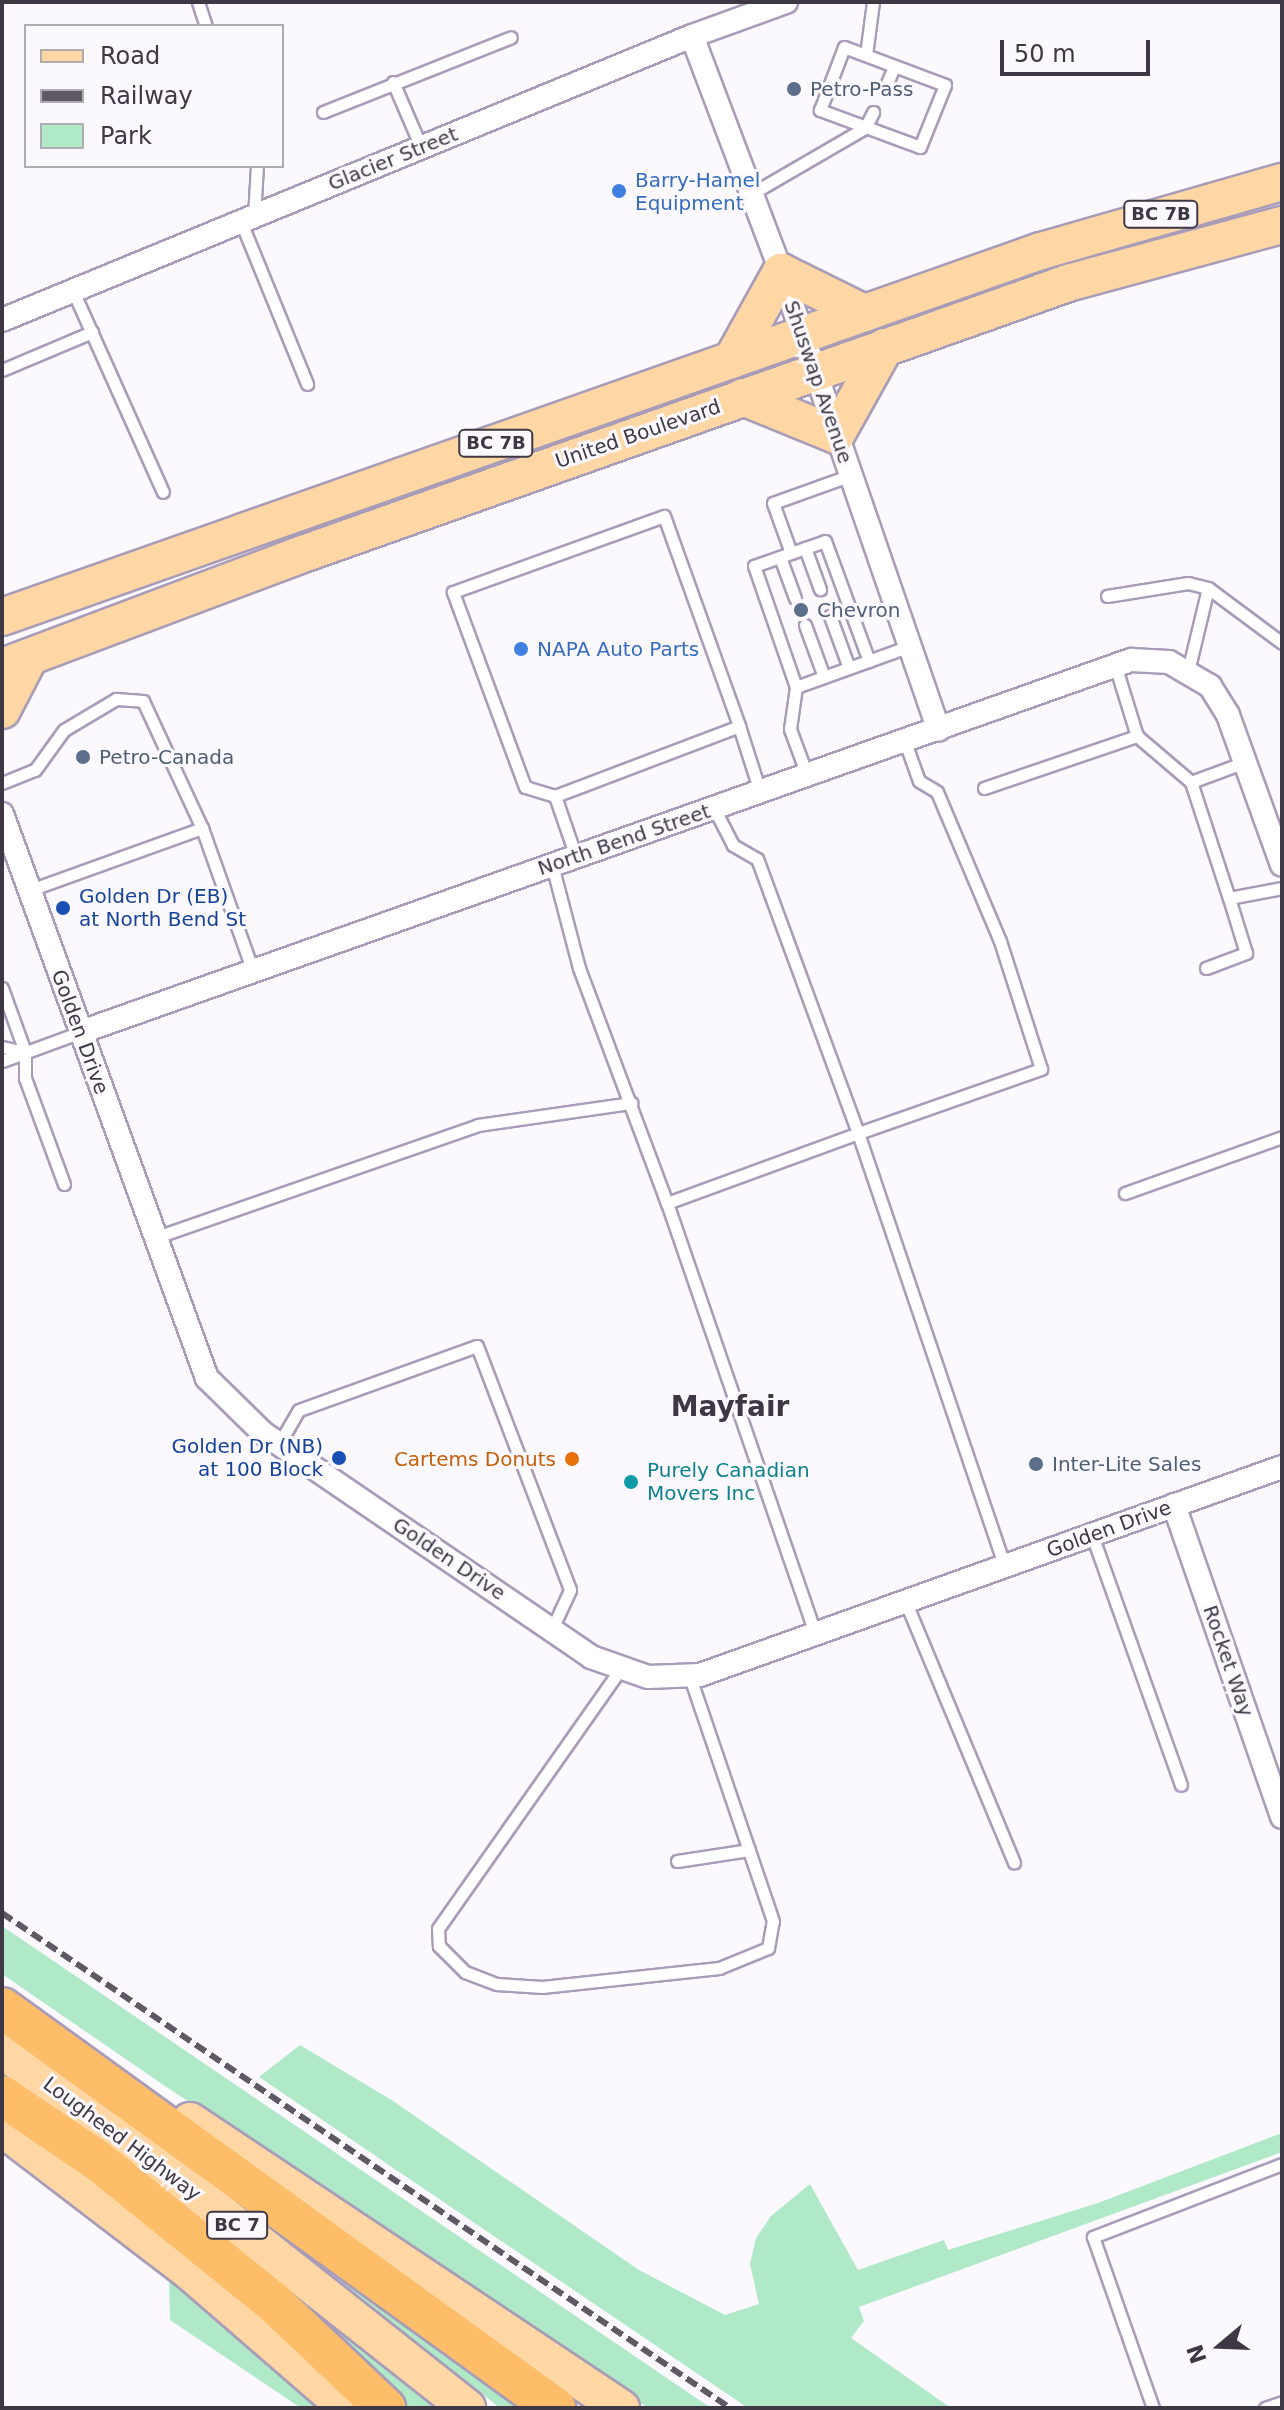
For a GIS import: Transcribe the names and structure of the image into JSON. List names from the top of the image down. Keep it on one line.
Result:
{"streets":{"main road":["BC 7B","United Boulevard","Lougheed Highway","BC 7"],"street":["Glacier Street","Shuswap Avenue","North Bend Street","Golden Drive","Rocket Way"]},"crossings":[["Glacier Street","Shuswap Avenue"],["Shuswap Avenue","United Boulevard"],["Shuswap Avenue","North Bend Street"],["North Bend Street","Golden Drive"],["Golden Drive","Rocket Way"]],"districts":["Mayfair"],"places":["Petro-Pass","Barry-Hamel Equipment","Chevron","NAPA Auto Parts","Petro-Canada","Golden Dr (EB) at North Bend St","Golden Dr (NB) at 100 Block","Cartems Donuts","Inter-Lite Sales","Purely Canadian Movers Inc"],"legend":["Road","Railway","Park"],"scale_bar":"50 m","north":"left"}
